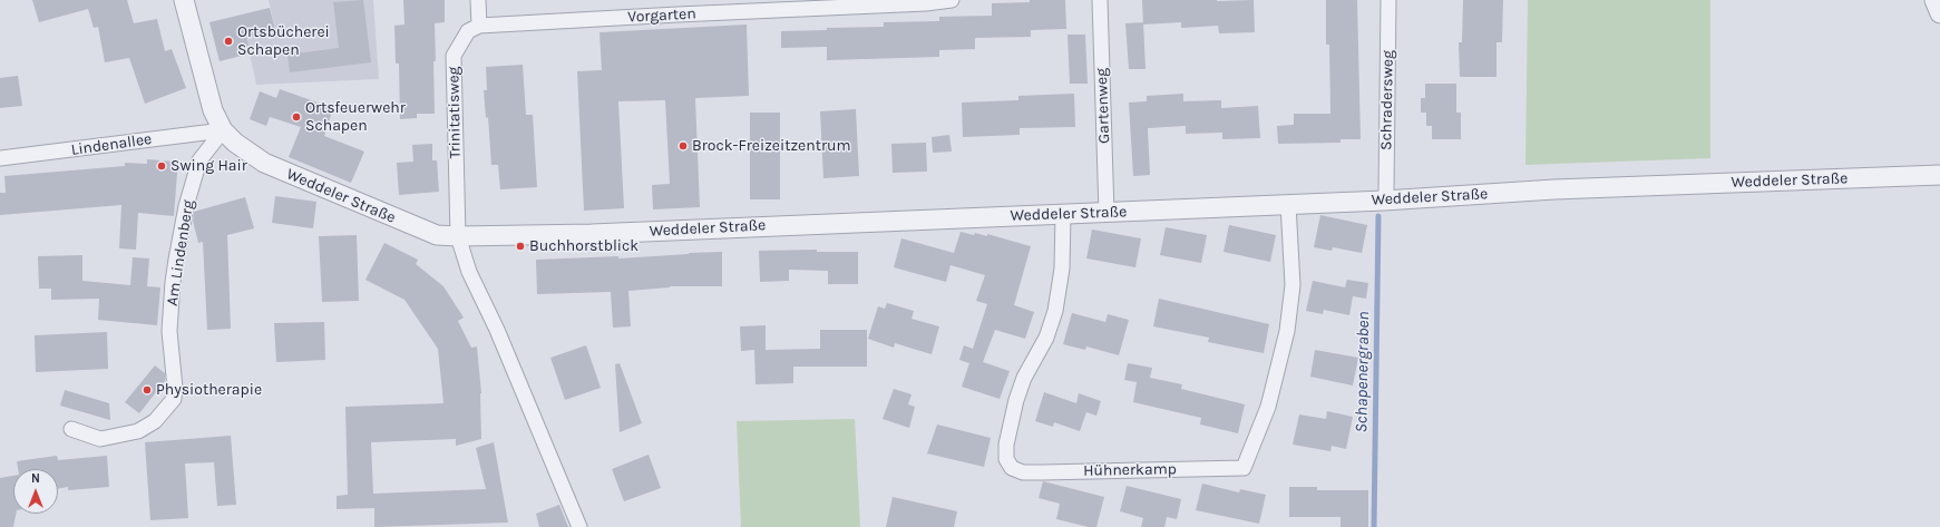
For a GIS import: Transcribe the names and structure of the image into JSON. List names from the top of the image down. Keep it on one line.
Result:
{"streets":{"street":["Vorgarten","Schradersweg","Gartenweg","Trinitatisweg","Lindenallee","Weddeler Straße","Am Lindenberg","Hühnerkamp"]},"crossings":[["Vorgarten","Trinitatisweg"],["Schradersweg","Weddeler Straße"],["Gartenweg","Weddeler Straße"],["Trinitatisweg","Weddeler Straße"],["Lindenallee","Weddeler Straße"],["Lindenallee","Am Lindenberg"],["Weddeler Straße","Am Lindenberg"],["Weddeler Straße","Hühnerkamp"]],"water":["Schapenergraben"],"places":["Ortsbücherei Schapen","Ortsfeuerwehr Schapen","Brock-Freizeitzentrum","Swing Hair","Buchhorstblick","Physiotherapie"],"north":"top"}
